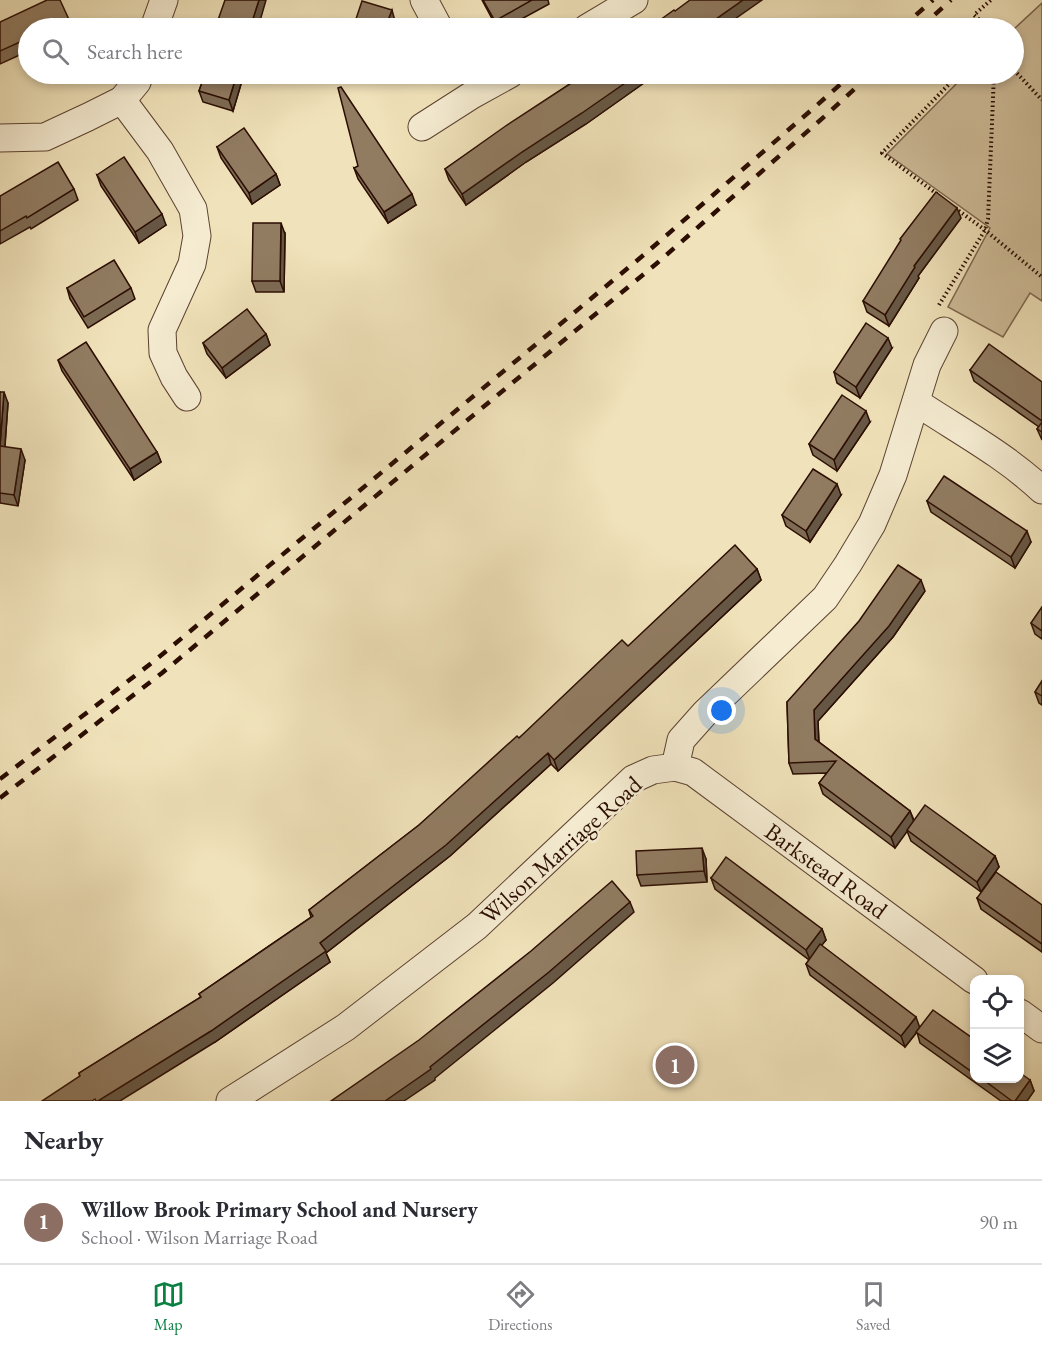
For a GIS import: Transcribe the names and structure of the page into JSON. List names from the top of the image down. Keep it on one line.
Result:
{"streets":{"street":["Wilson Marriage Road","Barkstead Road"]},"crossings":[["Wilson Marriage Road","Barkstead Road"]],"page":{"search":"Search here","pins":"1","heading":"Nearby","list":[{"mark":"1","name":"Willow Brook Primary School and Nursery","note":"School · Wilson Marriage Road","value":"90 m"}],"nav":["Map","Directions","Saved"]}}
